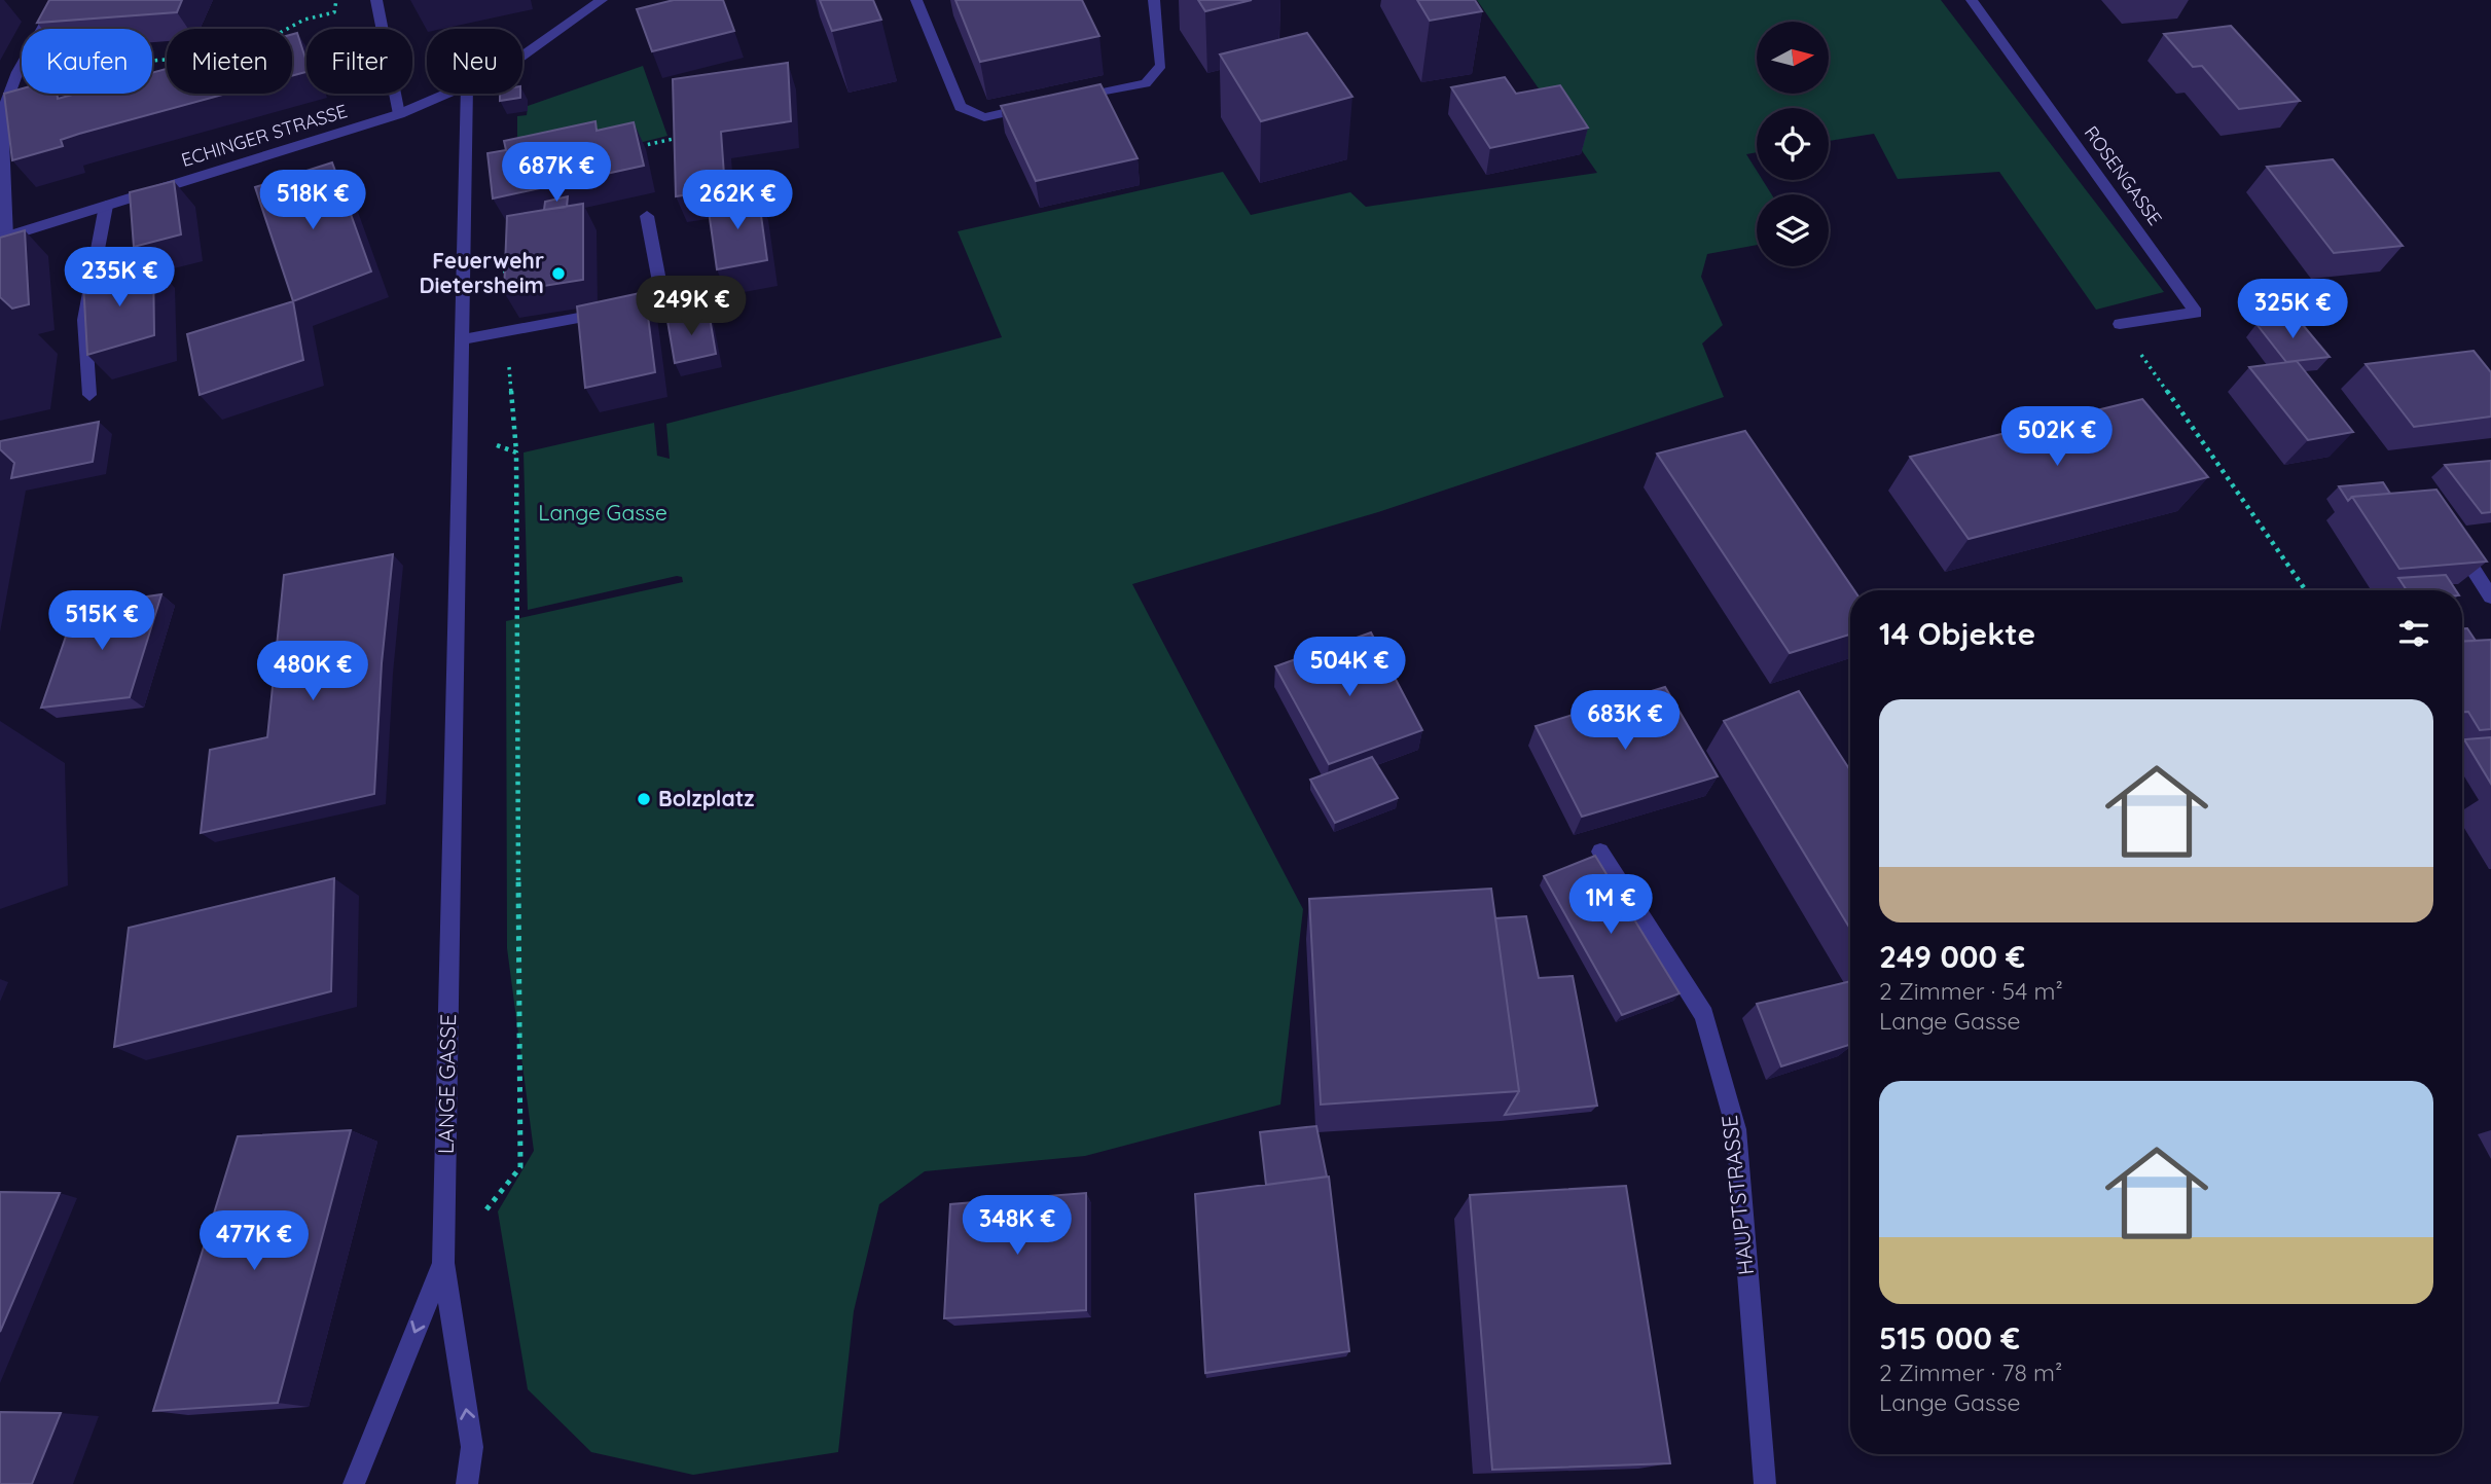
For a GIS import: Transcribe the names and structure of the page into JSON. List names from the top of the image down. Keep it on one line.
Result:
{"streets":{"street":["ECHINGER STRASSE","ROSENGASSE","LANGE GASSE","HAUPTSTRASSE"]},"parks":["Lange Gasse"],"places":["Feuerwehr Dietersheim","Bolzplatz"],"north":"right","page":{"chip":["Kaufen","Mieten","Filter","Neu"],"price":["687K €","518K €","262K €","235K €","249K €","325K €","502K €","515K €","504K €","480K €","683K €","1M €","348K €","477K €"],"heading":"14 Objekte","list":[{"name":"249 000 €","note":"2 Zimmer · 54 m² · Lange Gasse"},{"name":"515 000 €","note":"2 Zimmer · 78 m² · Lange Gasse"}]}}
